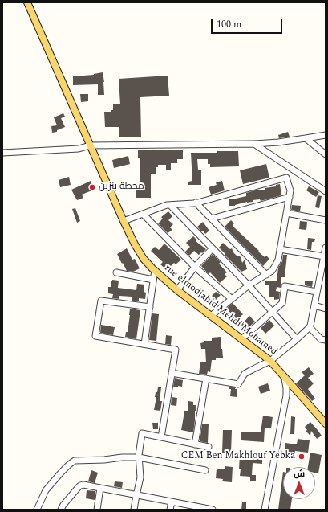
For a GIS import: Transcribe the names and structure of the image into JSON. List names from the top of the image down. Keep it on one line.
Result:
{"streets":{"main road":["rue elmodjahid Mehdi Mohamed"]},"places":["محطة بنزين","CEM Ben Makhlouf Yebka"],"scale_bar":"100 m","north":"top"}
